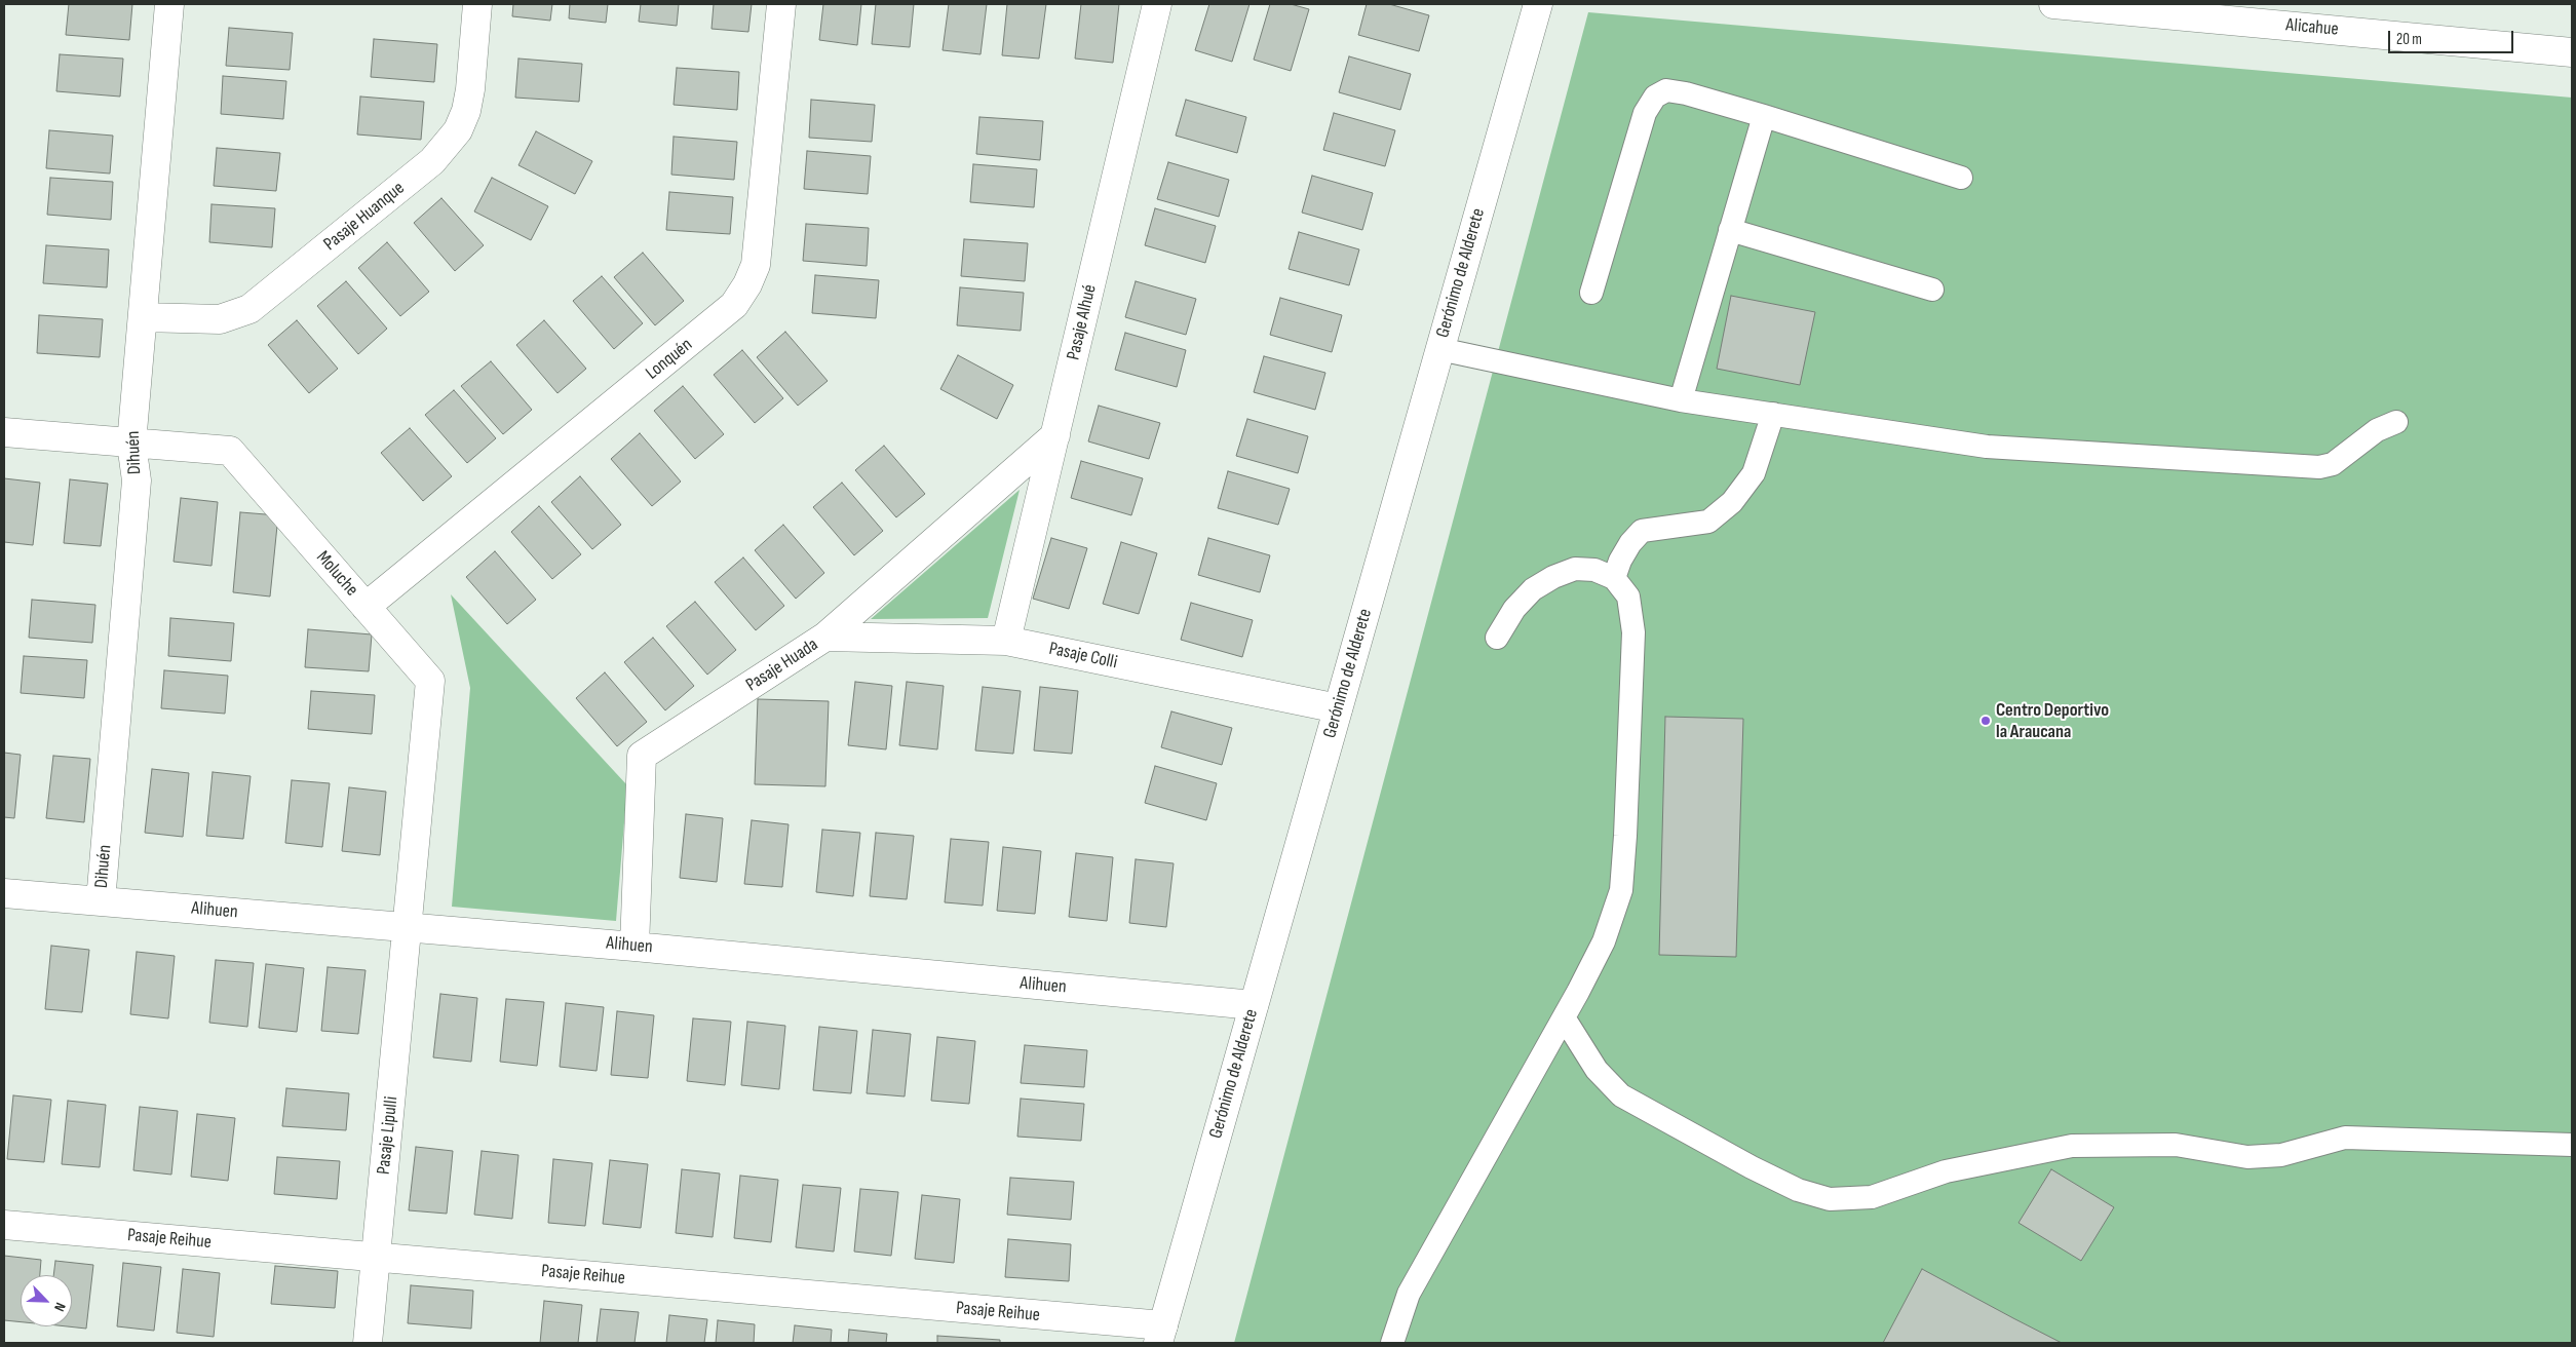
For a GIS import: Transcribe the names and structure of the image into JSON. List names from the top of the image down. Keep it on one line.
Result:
{"streets":{"street":["Alicahue","Pasaje Huanque","Gerónimo de Alderete","Pasaje Alhué","Lonquén","Dihuén","Moluche","Pasaje Colli","Pasaje Huada","Alihuen","Pasaje Lipulli","Pasaje Reihue"]},"crossings":[["Pasaje Huanque","Dihuén"],["Gerónimo de Alderete","Pasaje Colli"],["Gerónimo de Alderete","Alihuen"],["Gerónimo de Alderete","Pasaje Reihue"],["Pasaje Alhué","Pasaje Colli"],["Pasaje Alhué","Pasaje Huada"],["Lonquén","Moluche"],["Dihuén","Moluche"],["Dihuén","Alihuen"],["Moluche","Alihuen"],["Moluche","Pasaje Lipulli"],["Pasaje Colli","Pasaje Huada"],["Pasaje Huada","Alihuen"],["Alihuen","Pasaje Lipulli"],["Pasaje Lipulli","Pasaje Reihue"]],"places":["Centro Deportivo la Araucana"],"scale_bar":"20 m","north":"bottom right"}
